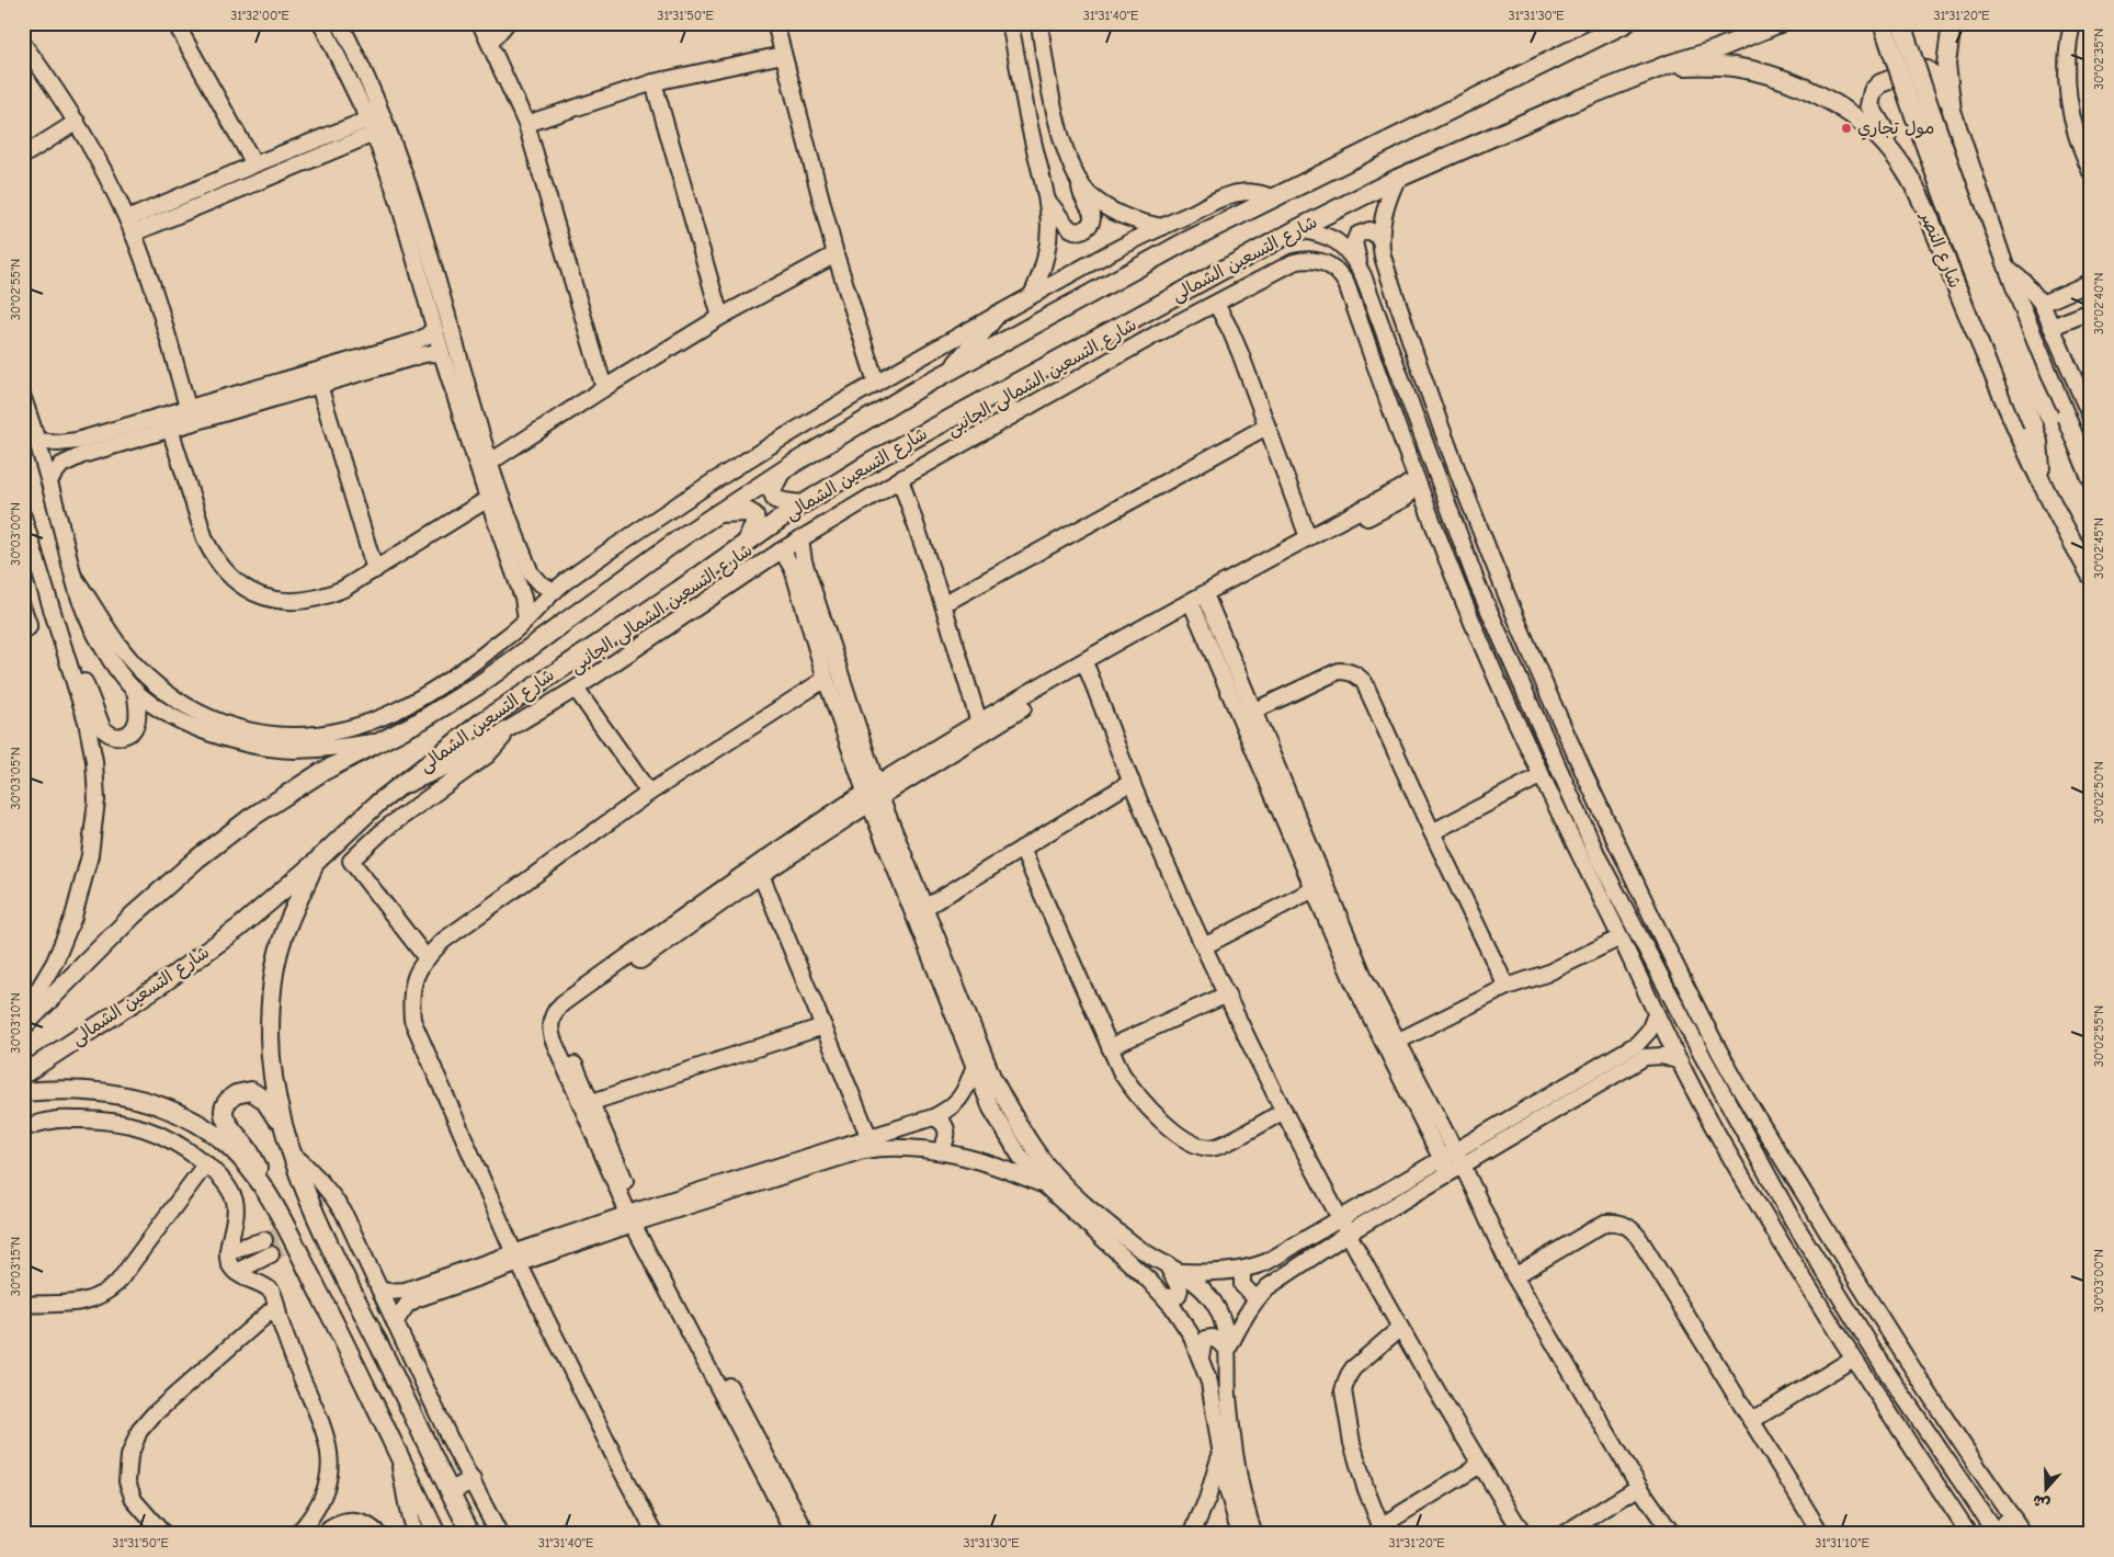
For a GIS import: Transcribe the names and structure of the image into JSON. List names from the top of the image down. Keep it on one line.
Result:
{"streets":{"main road":["شارع النصر","شارع التسعين الشمالى"],"street":["شارع التسعين الشمالى الجانبى"]},"crossings":[["شارع النصر","شارع التسعين الشمالى"],["شارع التسعين الشمالى","شارع التسعين الشمالى الجانبى"]],"places":["مول تجاري"],"north":"bottom","coordinates":["31°32'00\"E","31°31'50\"E","31°31'40\"E","31°31'30\"E","31°31'20\"E","30°02'35\"N","30°02'55\"N","30°02'40\"N","30°03'00\"N","30°02'45\"N","30°03'05\"N","30°02'50\"N","30°03'10\"N","30°03'15\"N","31°31'10\"E"]}
